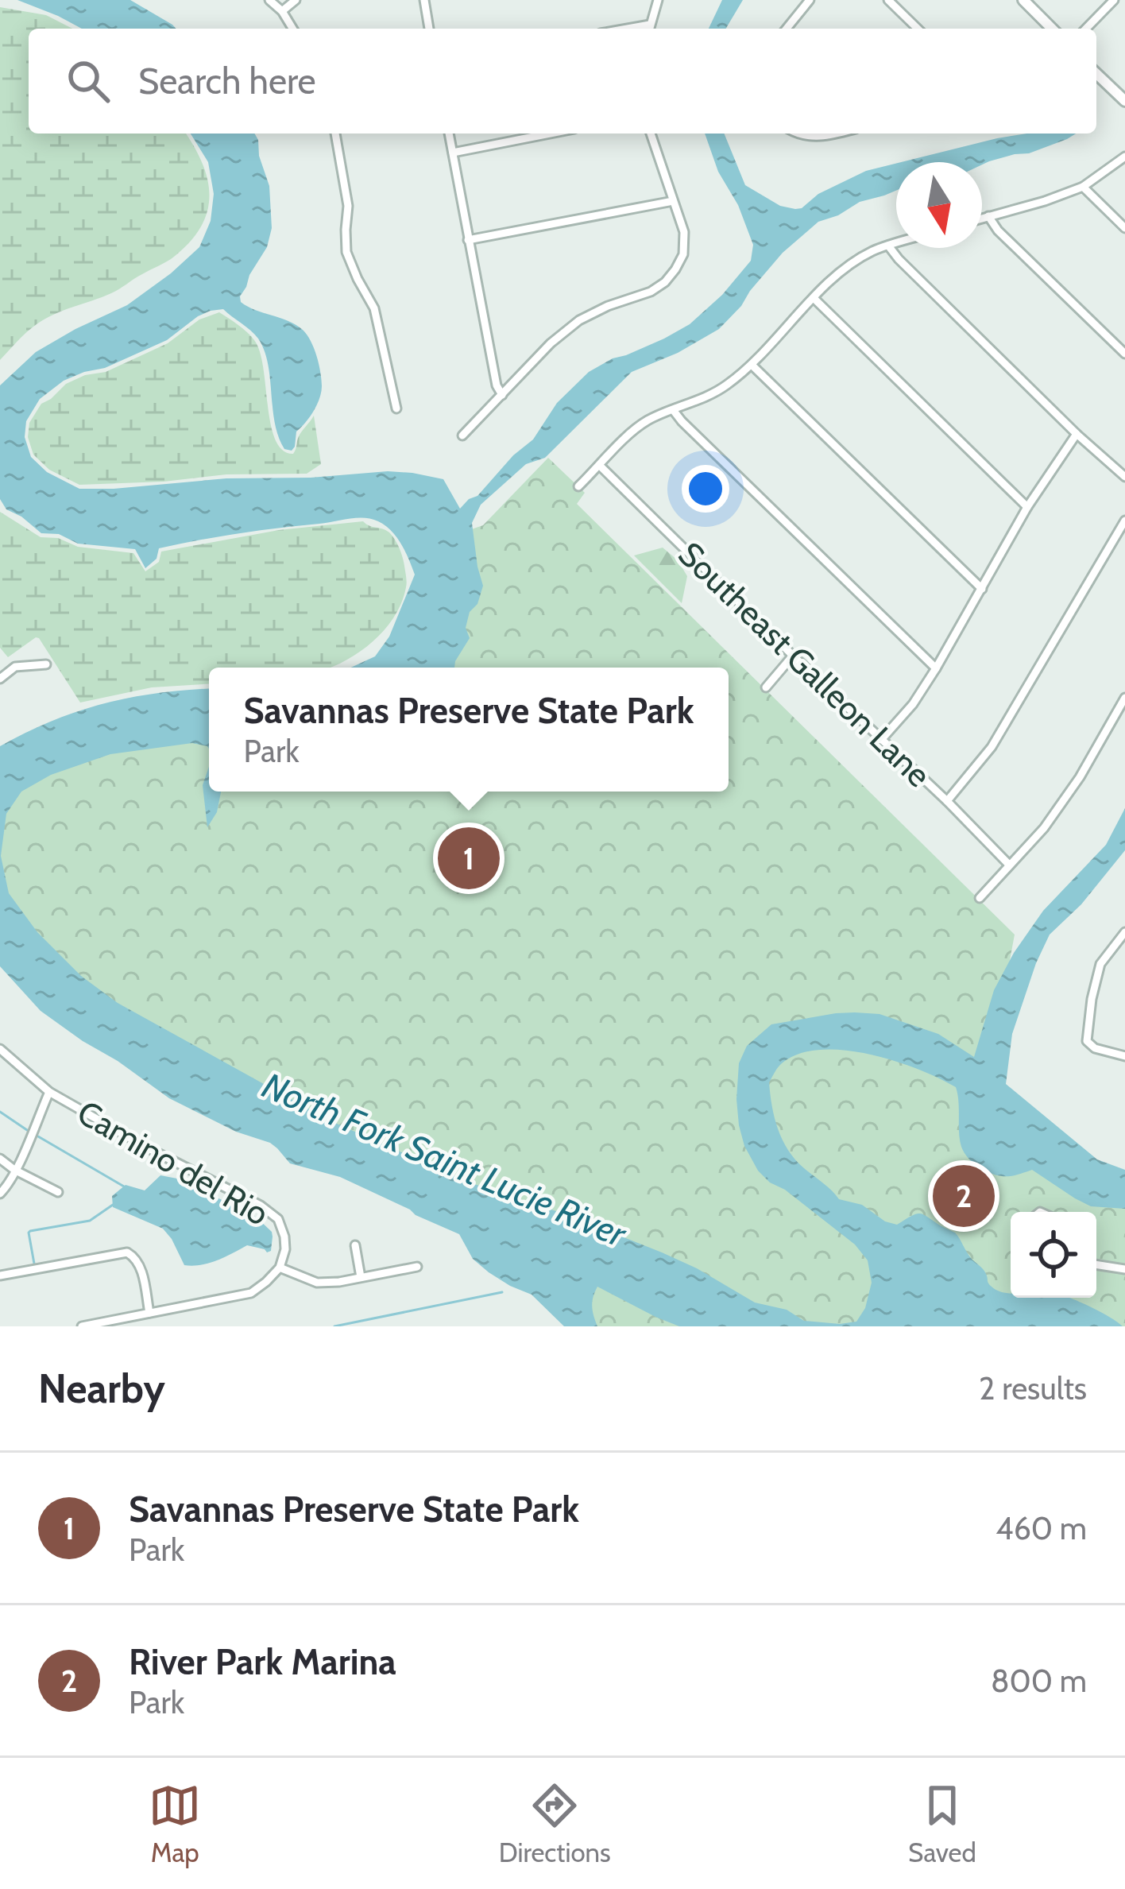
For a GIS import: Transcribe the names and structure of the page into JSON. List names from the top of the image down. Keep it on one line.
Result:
{"streets":{"street":["Southeast Galleon Lane","Camino del Rio"]},"water":["North Fork Saint Lucie River"],"north":"bottom","page":{"search":"Search here","popup":["Savannas Preserve State Park","Park"],"pins":["1","2"],"heading":["Nearby","2 results"],"list":[{"mark":"1","name":"Savannas Preserve State Park","note":"Park","value":"460 m"},{"mark":"2","name":"River Park Marina","note":"Park","value":"800 m"}],"nav":["Map","Directions","Saved"]}}
